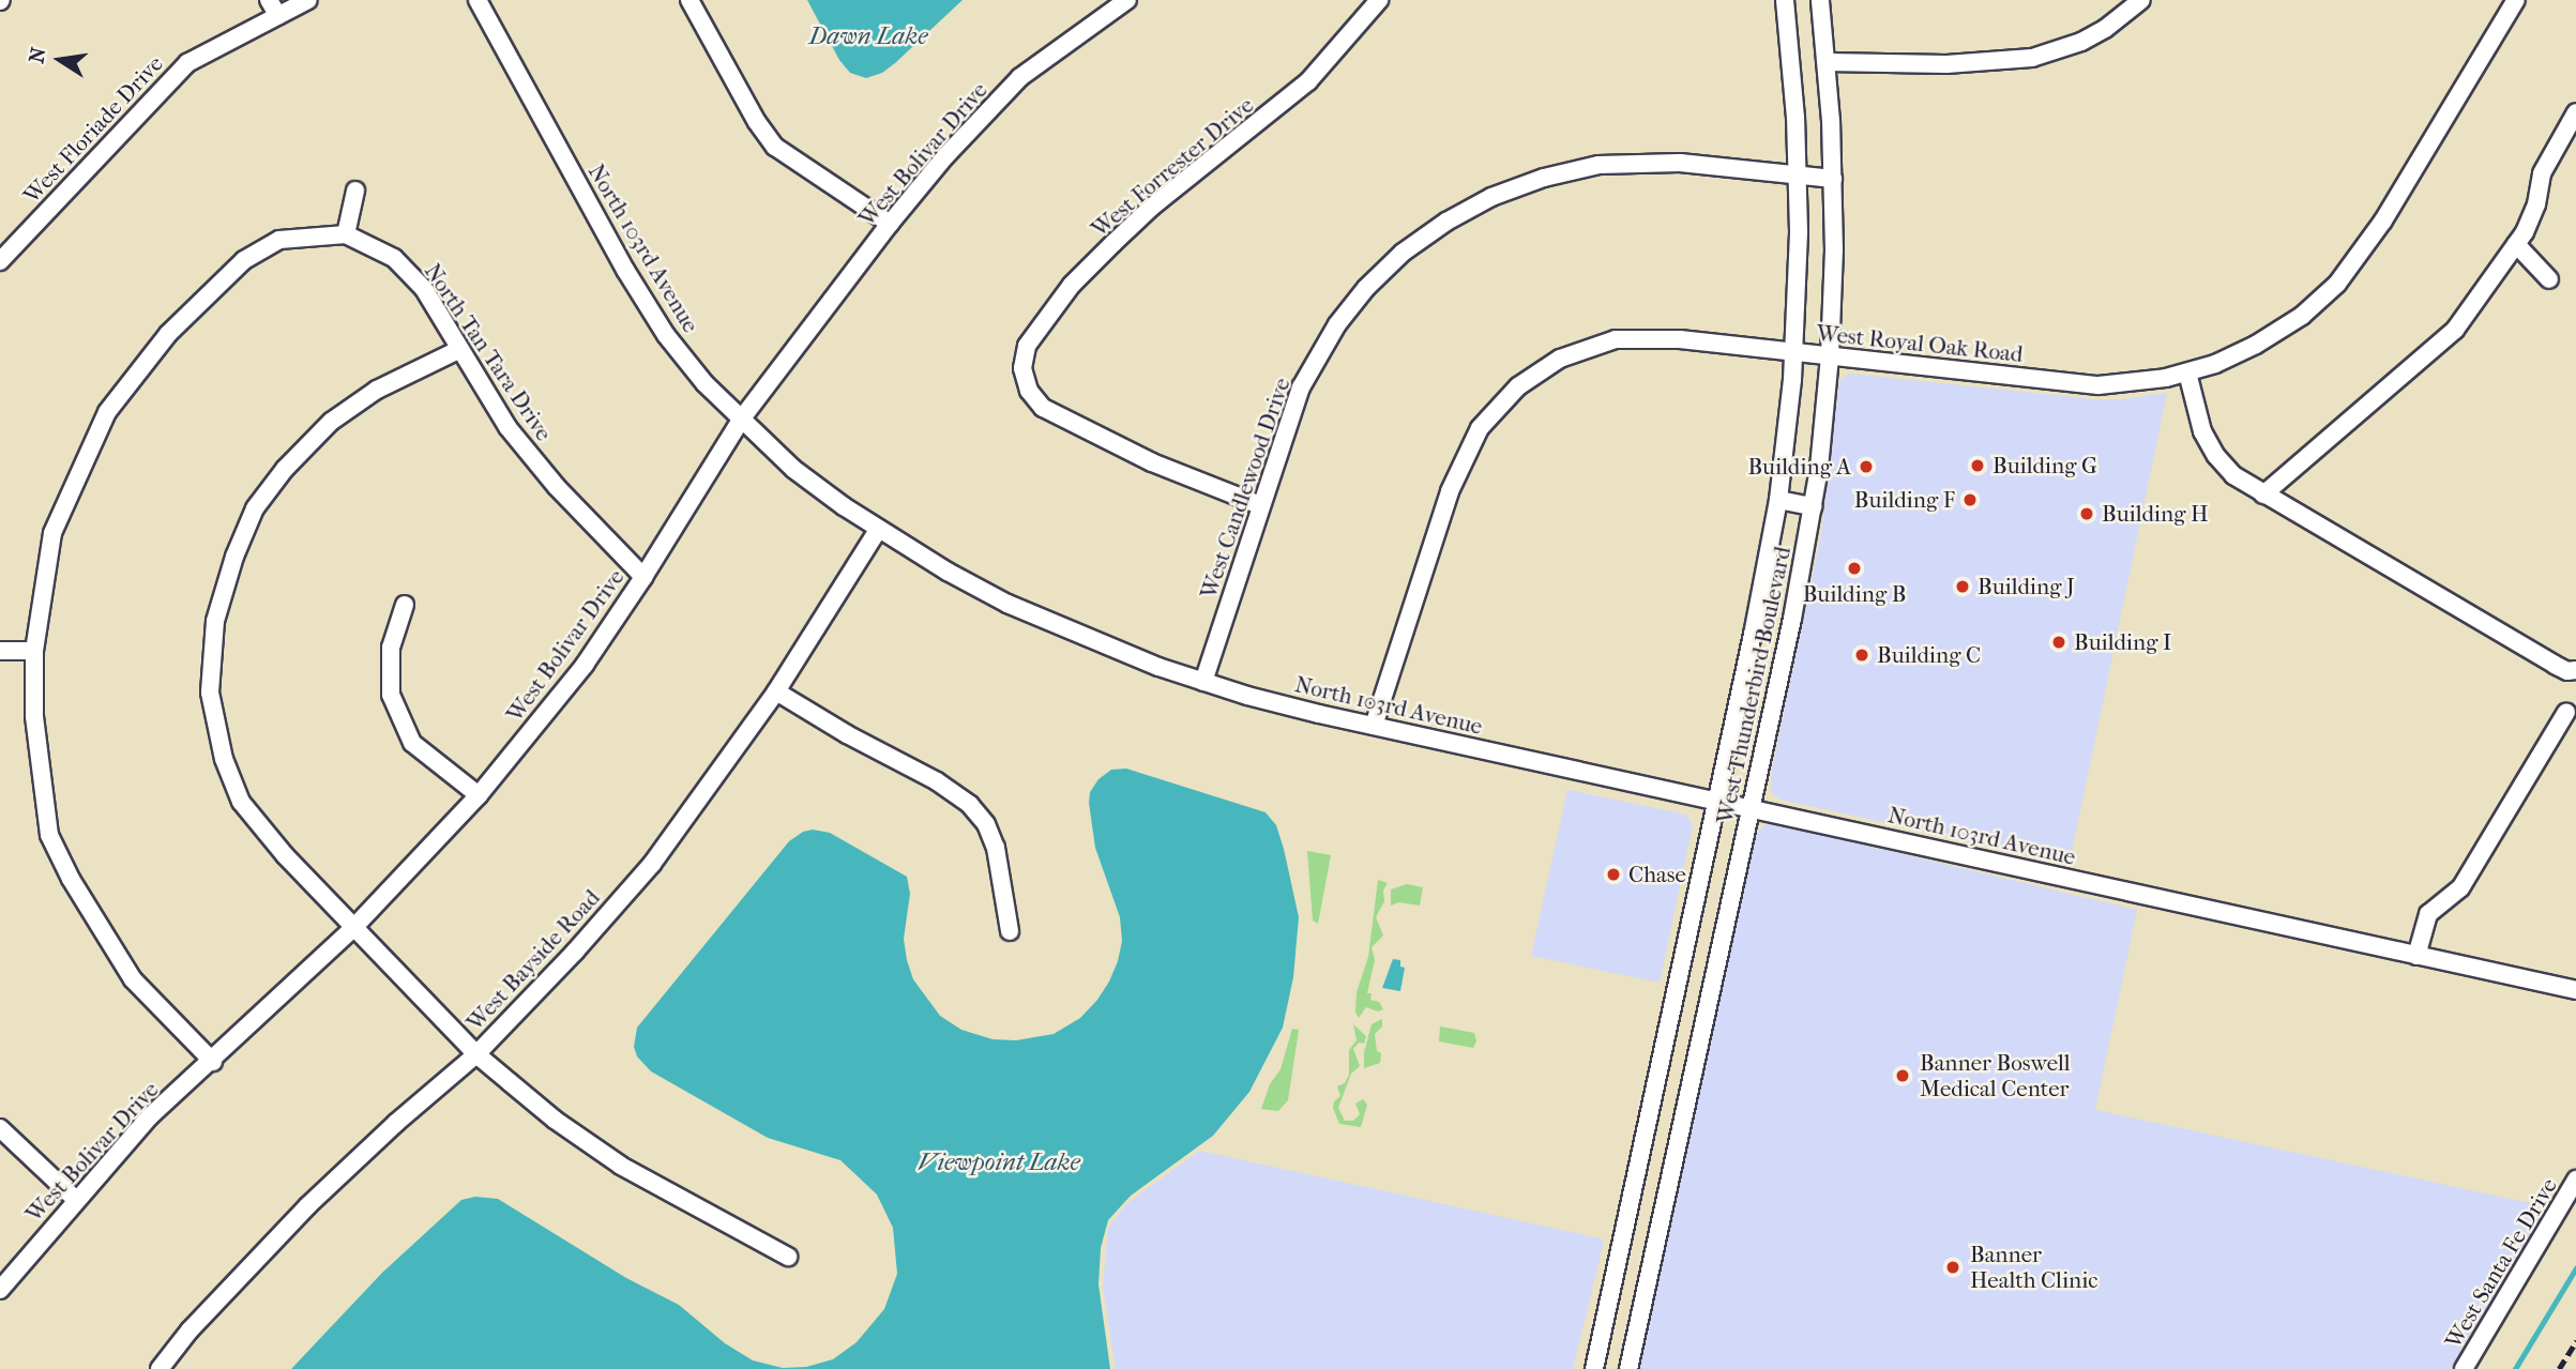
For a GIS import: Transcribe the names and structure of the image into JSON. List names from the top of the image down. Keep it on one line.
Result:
{"streets":{"street":["West Floriade Drive","West Bolivar Drive","West Forrester Drive","North 103rd Avenue","West Royal Oak Road","North Tan Tara Drive","West Candlewood Drive","West Thunderbird Boulevard","West Bayside Road","West Santa Fe Drive"]},"crossings":[["West Bolivar Drive","North 103rd Avenue"],["West Bolivar Drive","North Tan Tara Drive"],["West Forrester Drive","West Candlewood Drive"],["North 103rd Avenue","West Royal Oak Road"],["North 103rd Avenue","West Candlewood Drive"],["North 103rd Avenue","West Thunderbird Boulevard"],["North 103rd Avenue","West Bayside Road"],["West Royal Oak Road","West Thunderbird Boulevard"],["West Candlewood Drive","West Thunderbird Boulevard"]],"water":["Dawn Lake","Viewpoint Lake"],"places":["Building G","Building A","Building F","Building H","Building B","Building J","Building I","Building C","Chase","Banner Boswell Medical Center","Banner Health Clinic"],"north":"left"}
